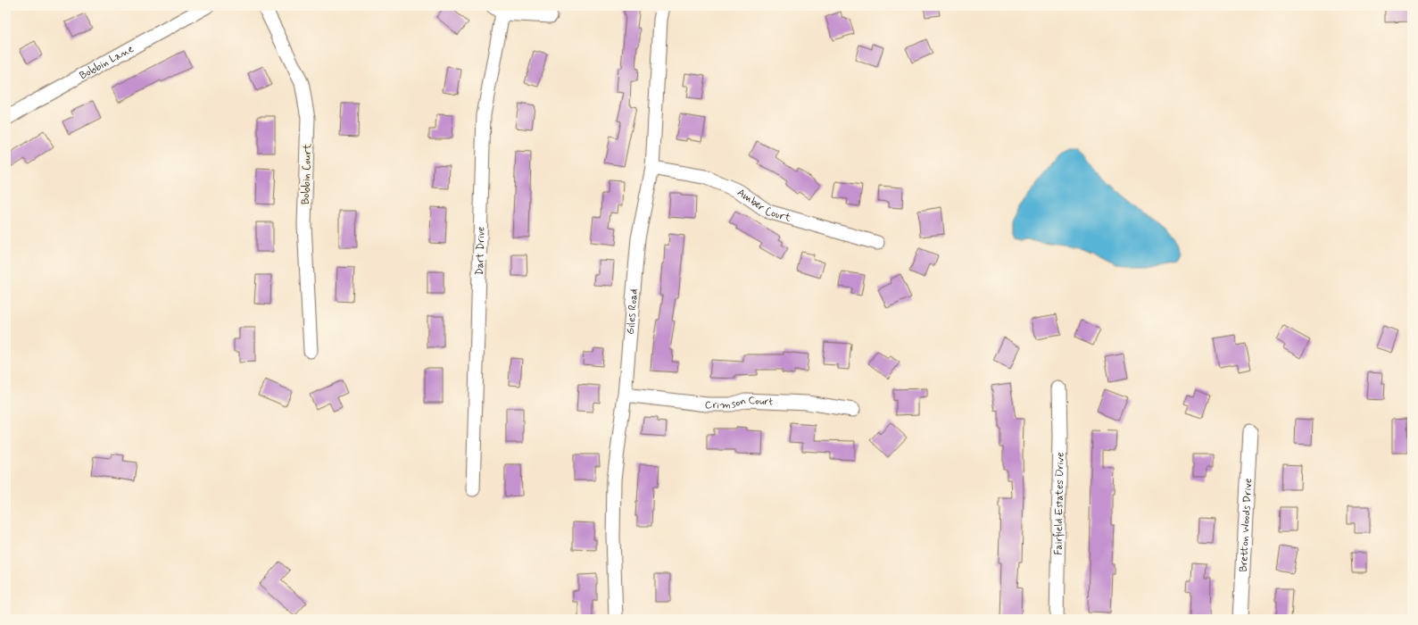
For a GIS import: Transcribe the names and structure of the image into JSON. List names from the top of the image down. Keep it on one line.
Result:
{"streets":{"street":["Bobbin Lane","Bobbin Court","Amber Court","Dart Drive","Giles Road","Crimson Court","Fairfield Estates Drive","Bretton Woods Drive"]},"crossings":[["Amber Court","Giles Road"],["Giles Road","Crimson Court"]]}
